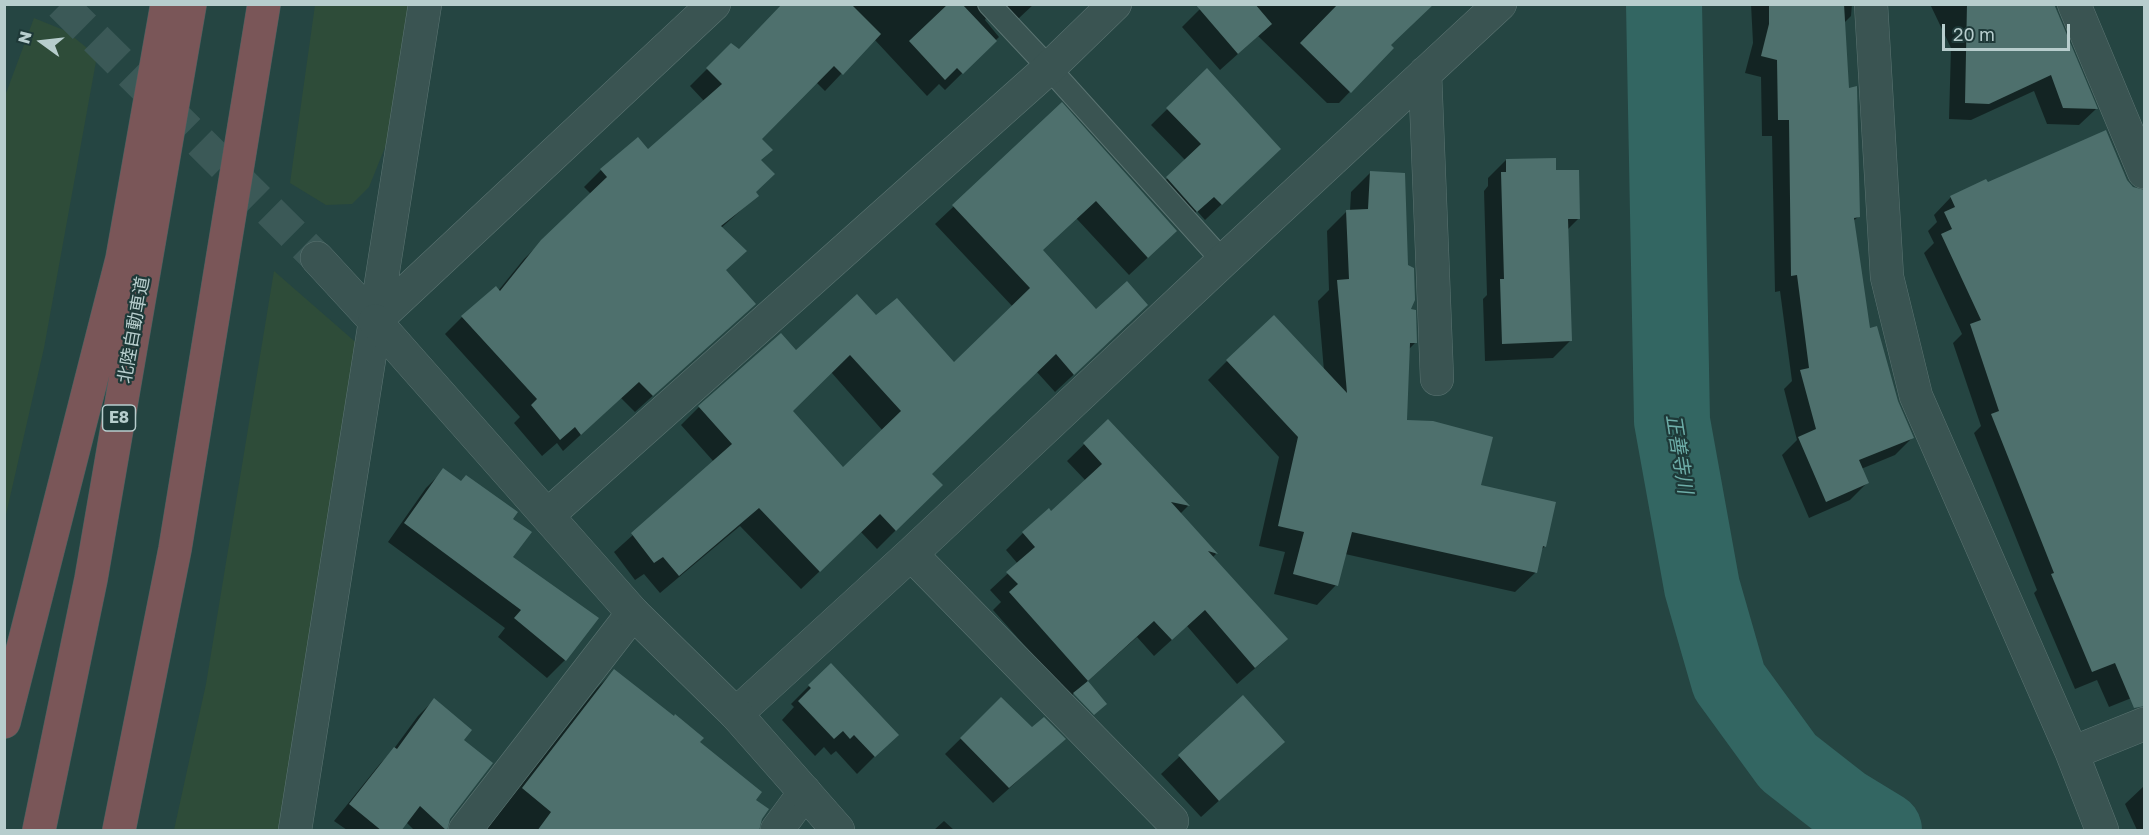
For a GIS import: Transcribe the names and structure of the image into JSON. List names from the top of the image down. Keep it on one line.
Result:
{"streets":{"highway":["北陸自動車道","E8"]},"water":["正善寺川"],"scale_bar":"20 m","north":"left"}
